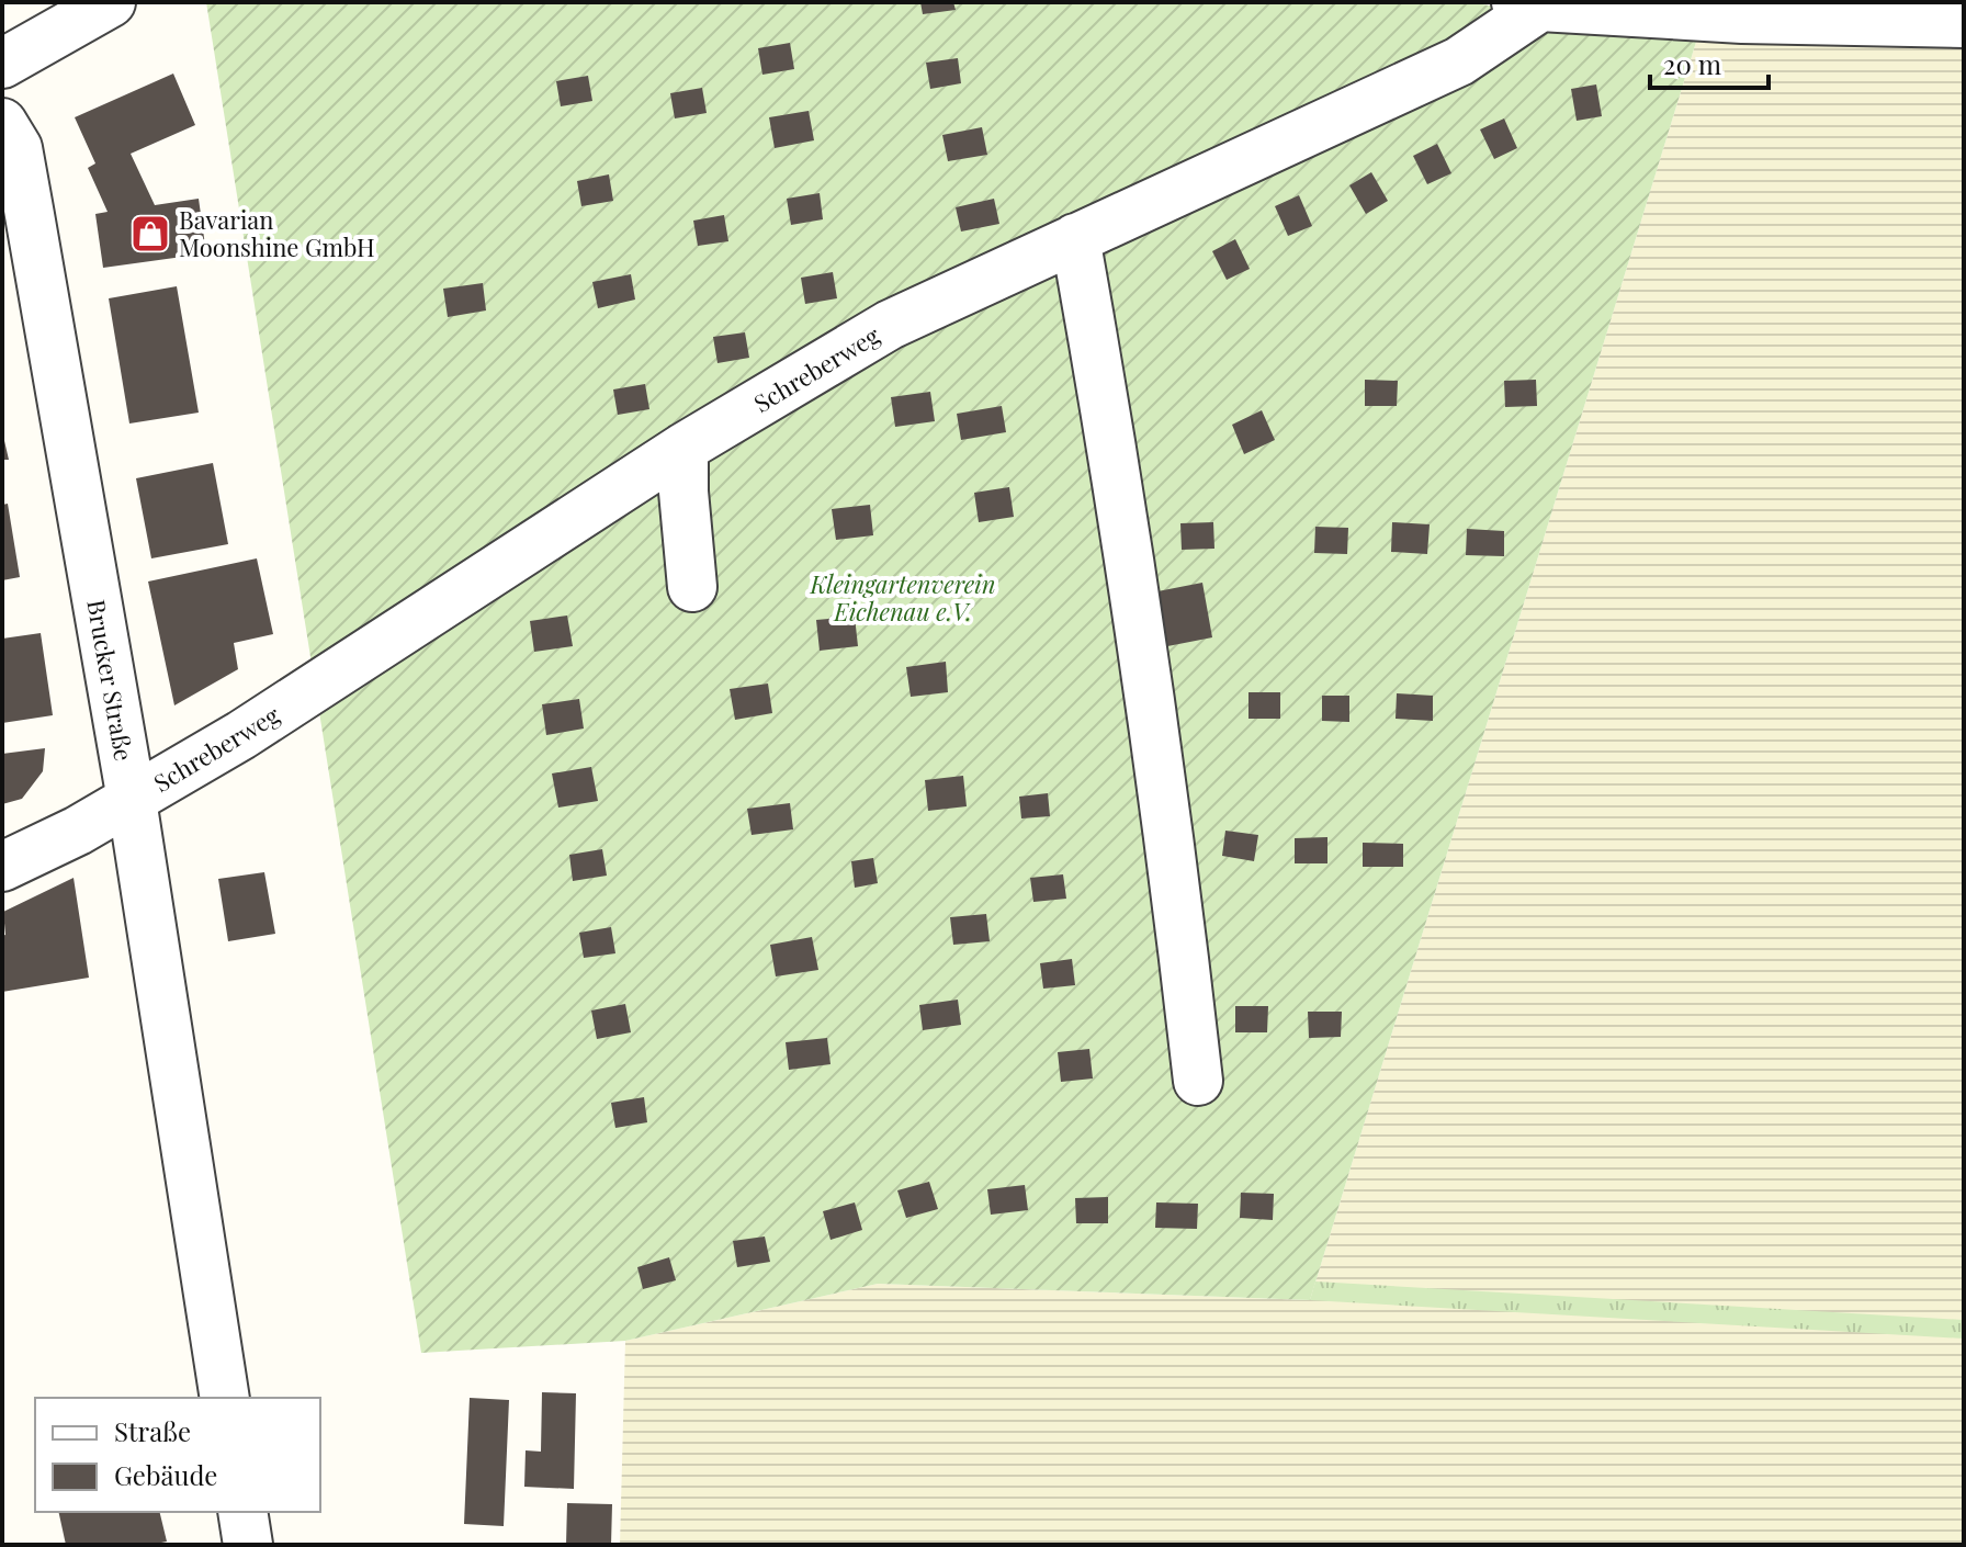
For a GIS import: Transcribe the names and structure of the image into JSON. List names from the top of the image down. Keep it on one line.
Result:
{"streets":{"street":["Schreberweg","Brucker Straße"]},"crossings":[["Schreberweg","Brucker Straße"]],"parks":["Kleingartenverein Eichenau e.V."],"places":{"shop":["Bavarian Moonshine GmbH"]},"legend":["Straße","Gebäude"],"scale_bar":"20 m"}
